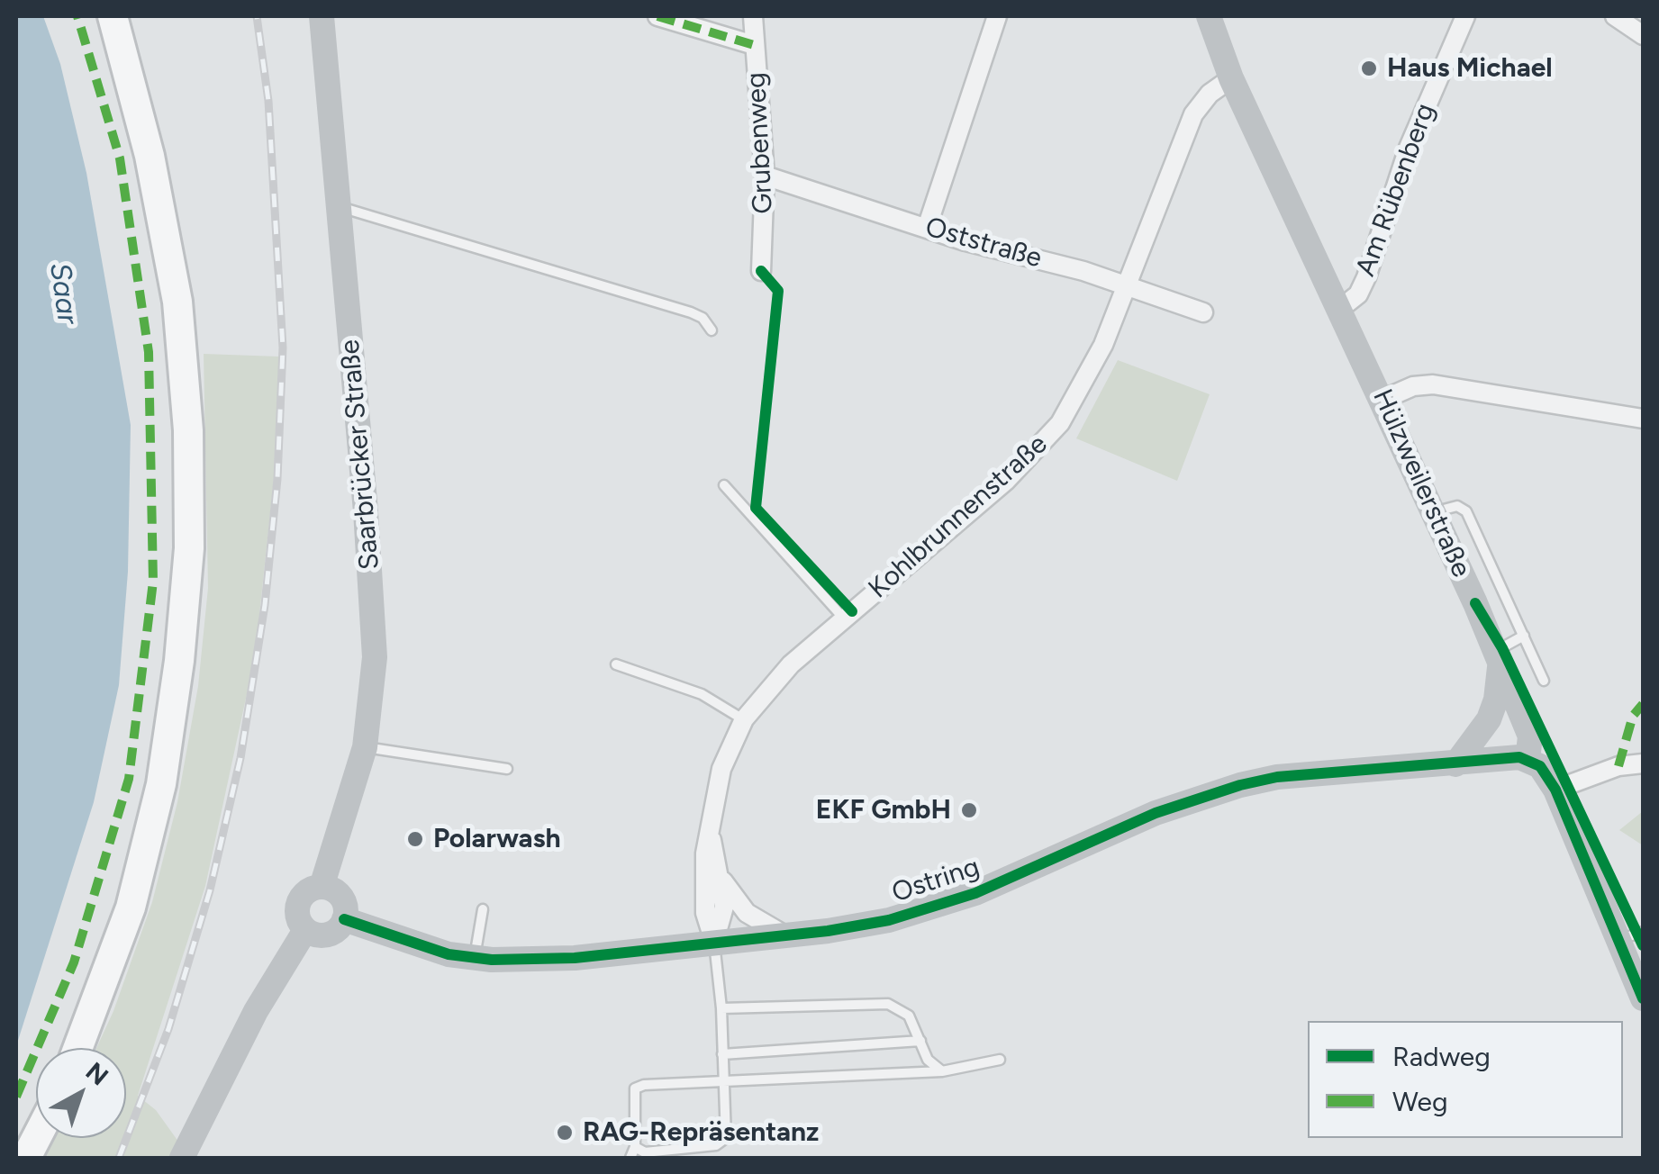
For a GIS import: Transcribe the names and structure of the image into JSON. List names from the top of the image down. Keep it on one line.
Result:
{"streets":{"street":["Grubenweg","Am Rübenberg","Oststraße","Saarbrücker Straße","Hülzweilerstraße","Kohlbrunnenstraße","Ostring"]},"crossings":[["Grubenweg","Oststraße"],["Am Rübenberg","Hülzweilerstraße"],["Oststraße","Kohlbrunnenstraße"],["Saarbrücker Straße","Ostring"],["Hülzweilerstraße","Kohlbrunnenstraße"],["Hülzweilerstraße","Ostring"],["Kohlbrunnenstraße","Ostring"]],"water":["Saar"],"places":["Haus Michael","EKF GmbH","Polarwash","RAG-Repräsentanz"],"legend":["Radweg","Weg"],"north":"top right"}
